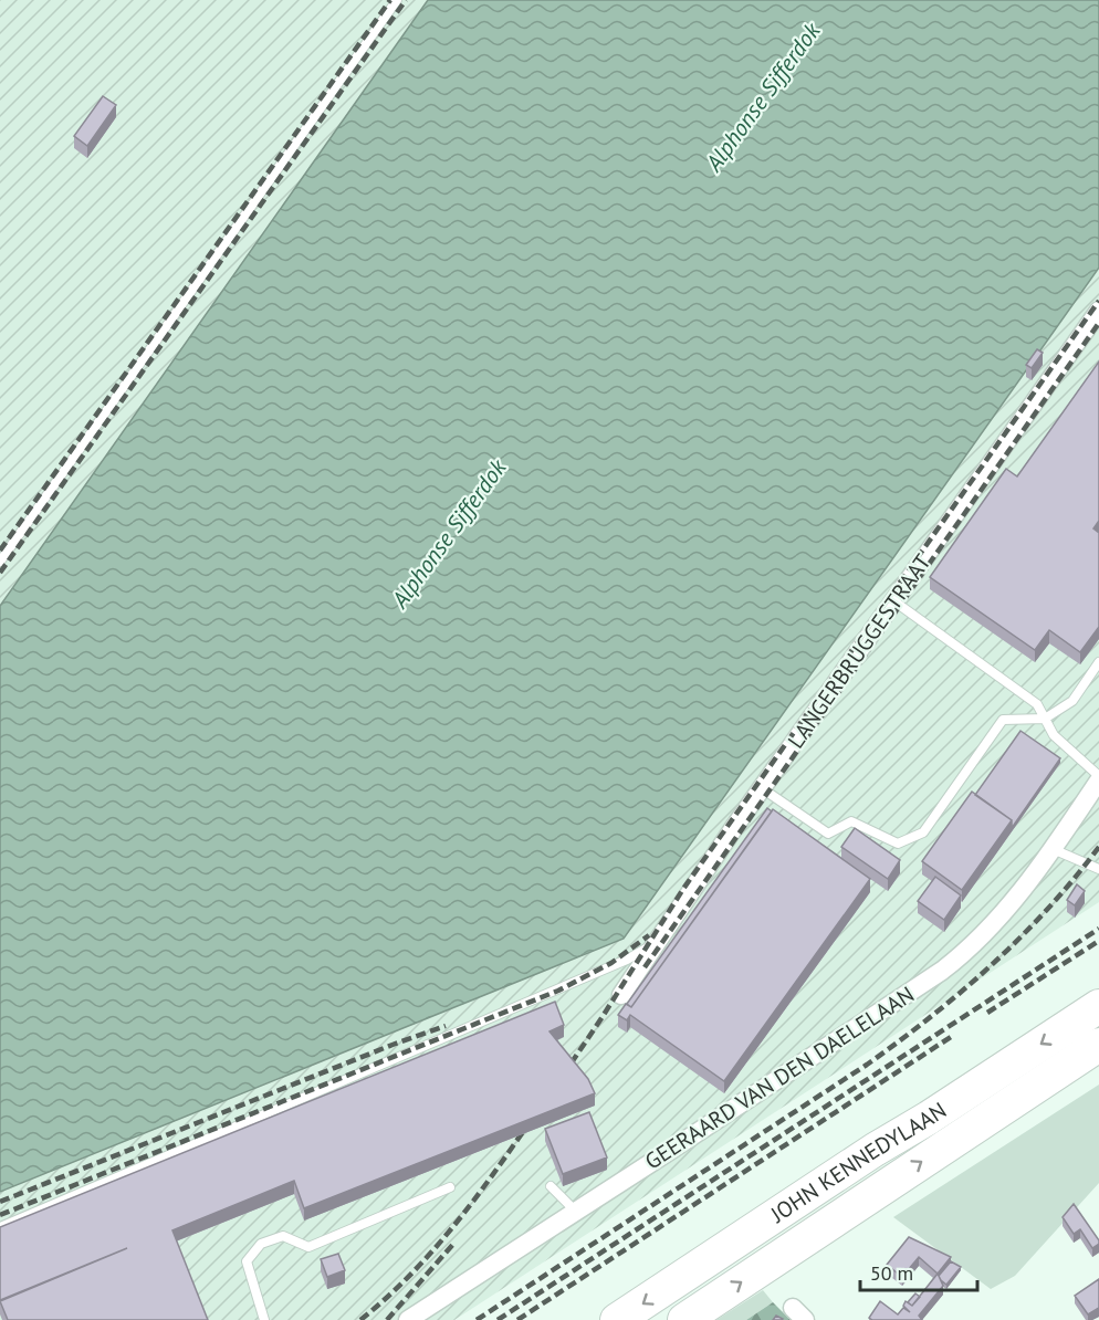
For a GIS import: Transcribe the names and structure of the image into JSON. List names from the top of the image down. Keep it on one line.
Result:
{"streets":{"highway":["JOHN KENNEDYLAAN"],"street":["LANGERBRUGGESTRAAT","GEERAARD VAN DEN DAELELAAN"]},"water":["Alphonse Sifferdok"],"scale_bar":"50 m"}
